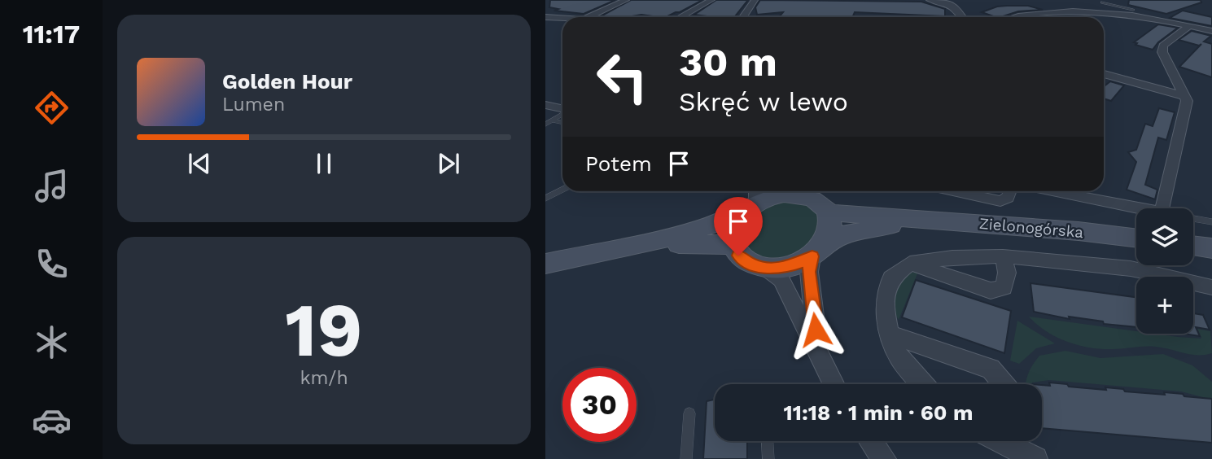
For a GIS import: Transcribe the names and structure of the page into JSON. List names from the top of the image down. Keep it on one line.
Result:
{"streets":{"street":["Zielonogórska"]},"page":{"tabs":"11:17","turn":["30 m","Skręć w lewo"],"song":["Golden Hour","Lumen"],"then":"Potem","map_buttons":"+","tile":["19","km/h"],"limit":"30","trip":"11:18 · 1 min · 60 m"}}
